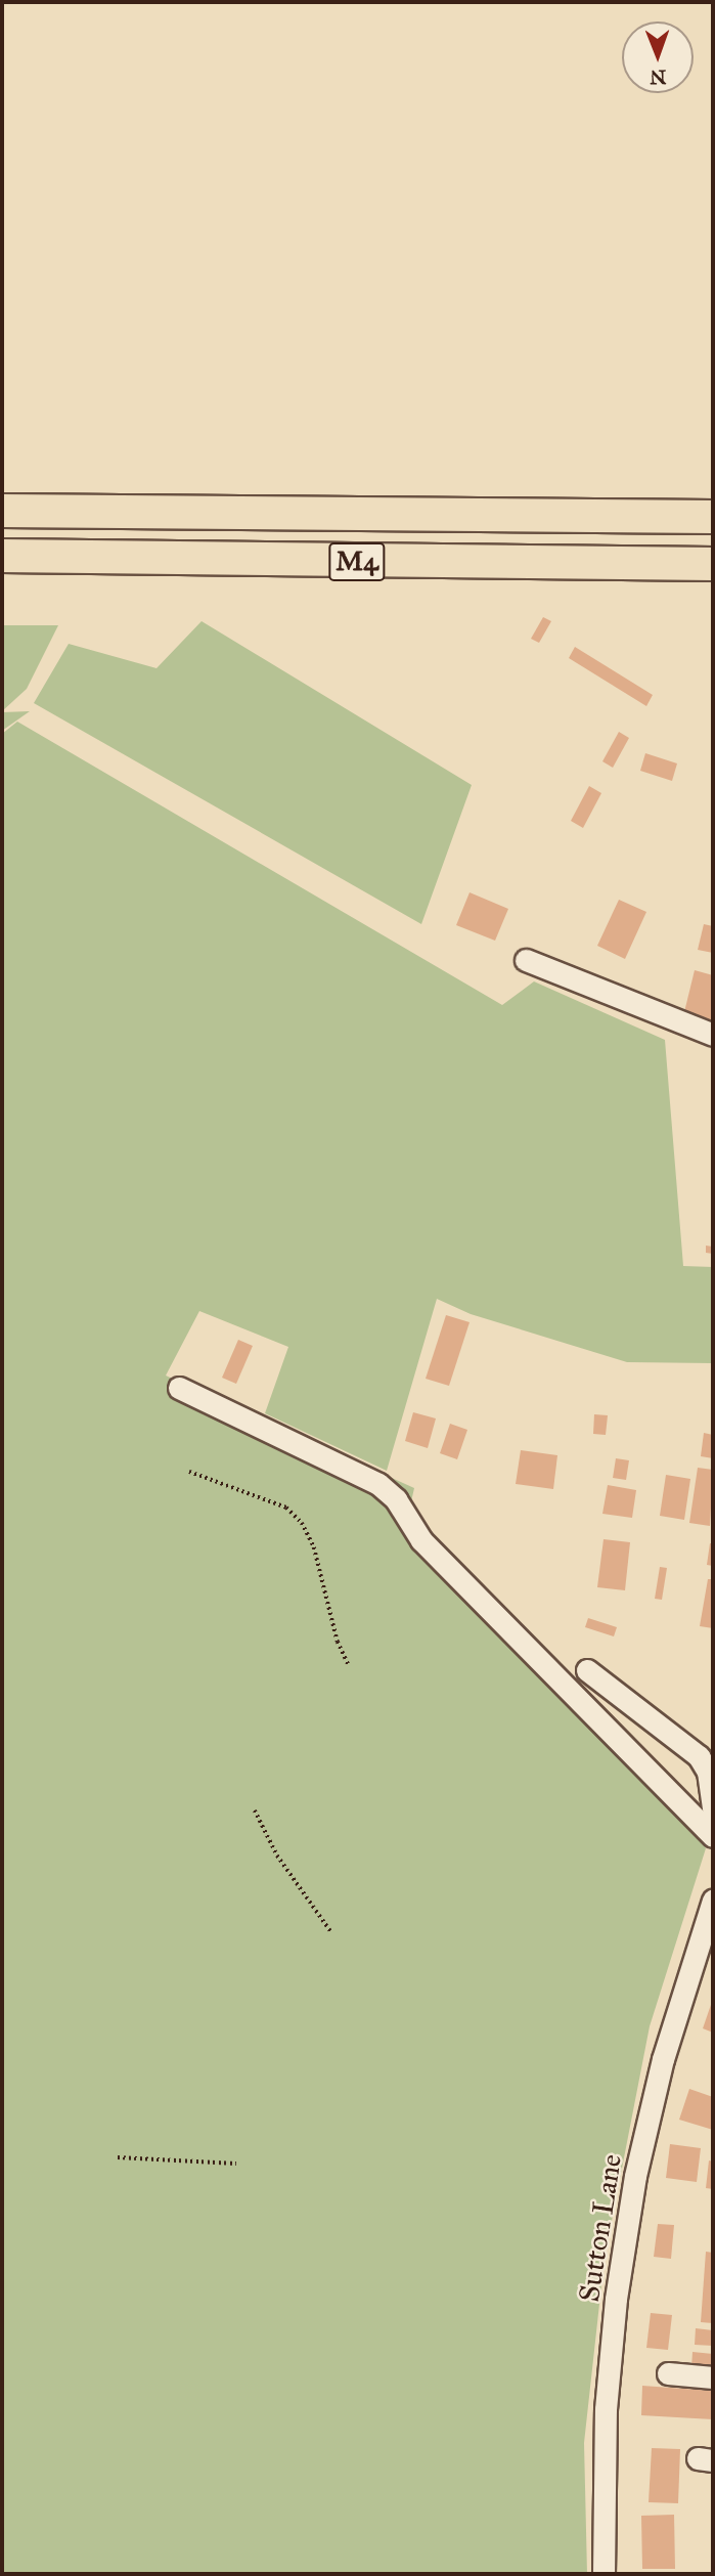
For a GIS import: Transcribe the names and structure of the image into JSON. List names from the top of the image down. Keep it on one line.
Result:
{"streets":{"highway":["M4"],"street":["Sutton Lane"]},"north":"bottom"}
